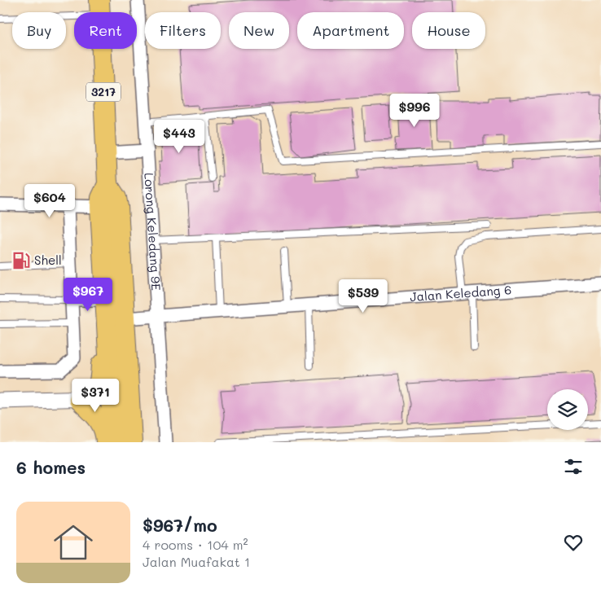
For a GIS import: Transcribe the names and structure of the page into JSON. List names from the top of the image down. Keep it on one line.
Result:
{"streets":{"main road":["3217"],"street":["Lorong Keledang 9E","Jalan Keledang 6"]},"crossings":[["3217","Jalan Keledang 6"],["Lorong Keledang 9E","Jalan Keledang 6"]],"places":{"fuel station":["Shell"]},"page":{"chip":["Buy","Rent","Filters","New","Apartment","House"],"price":["$996","$443","$604","$967","$539","$371"],"heading":"6 homes","list":[{"name":"$967/mo","note":"4 rooms · 104 m² · Jalan Muafakat 1"}]}}
